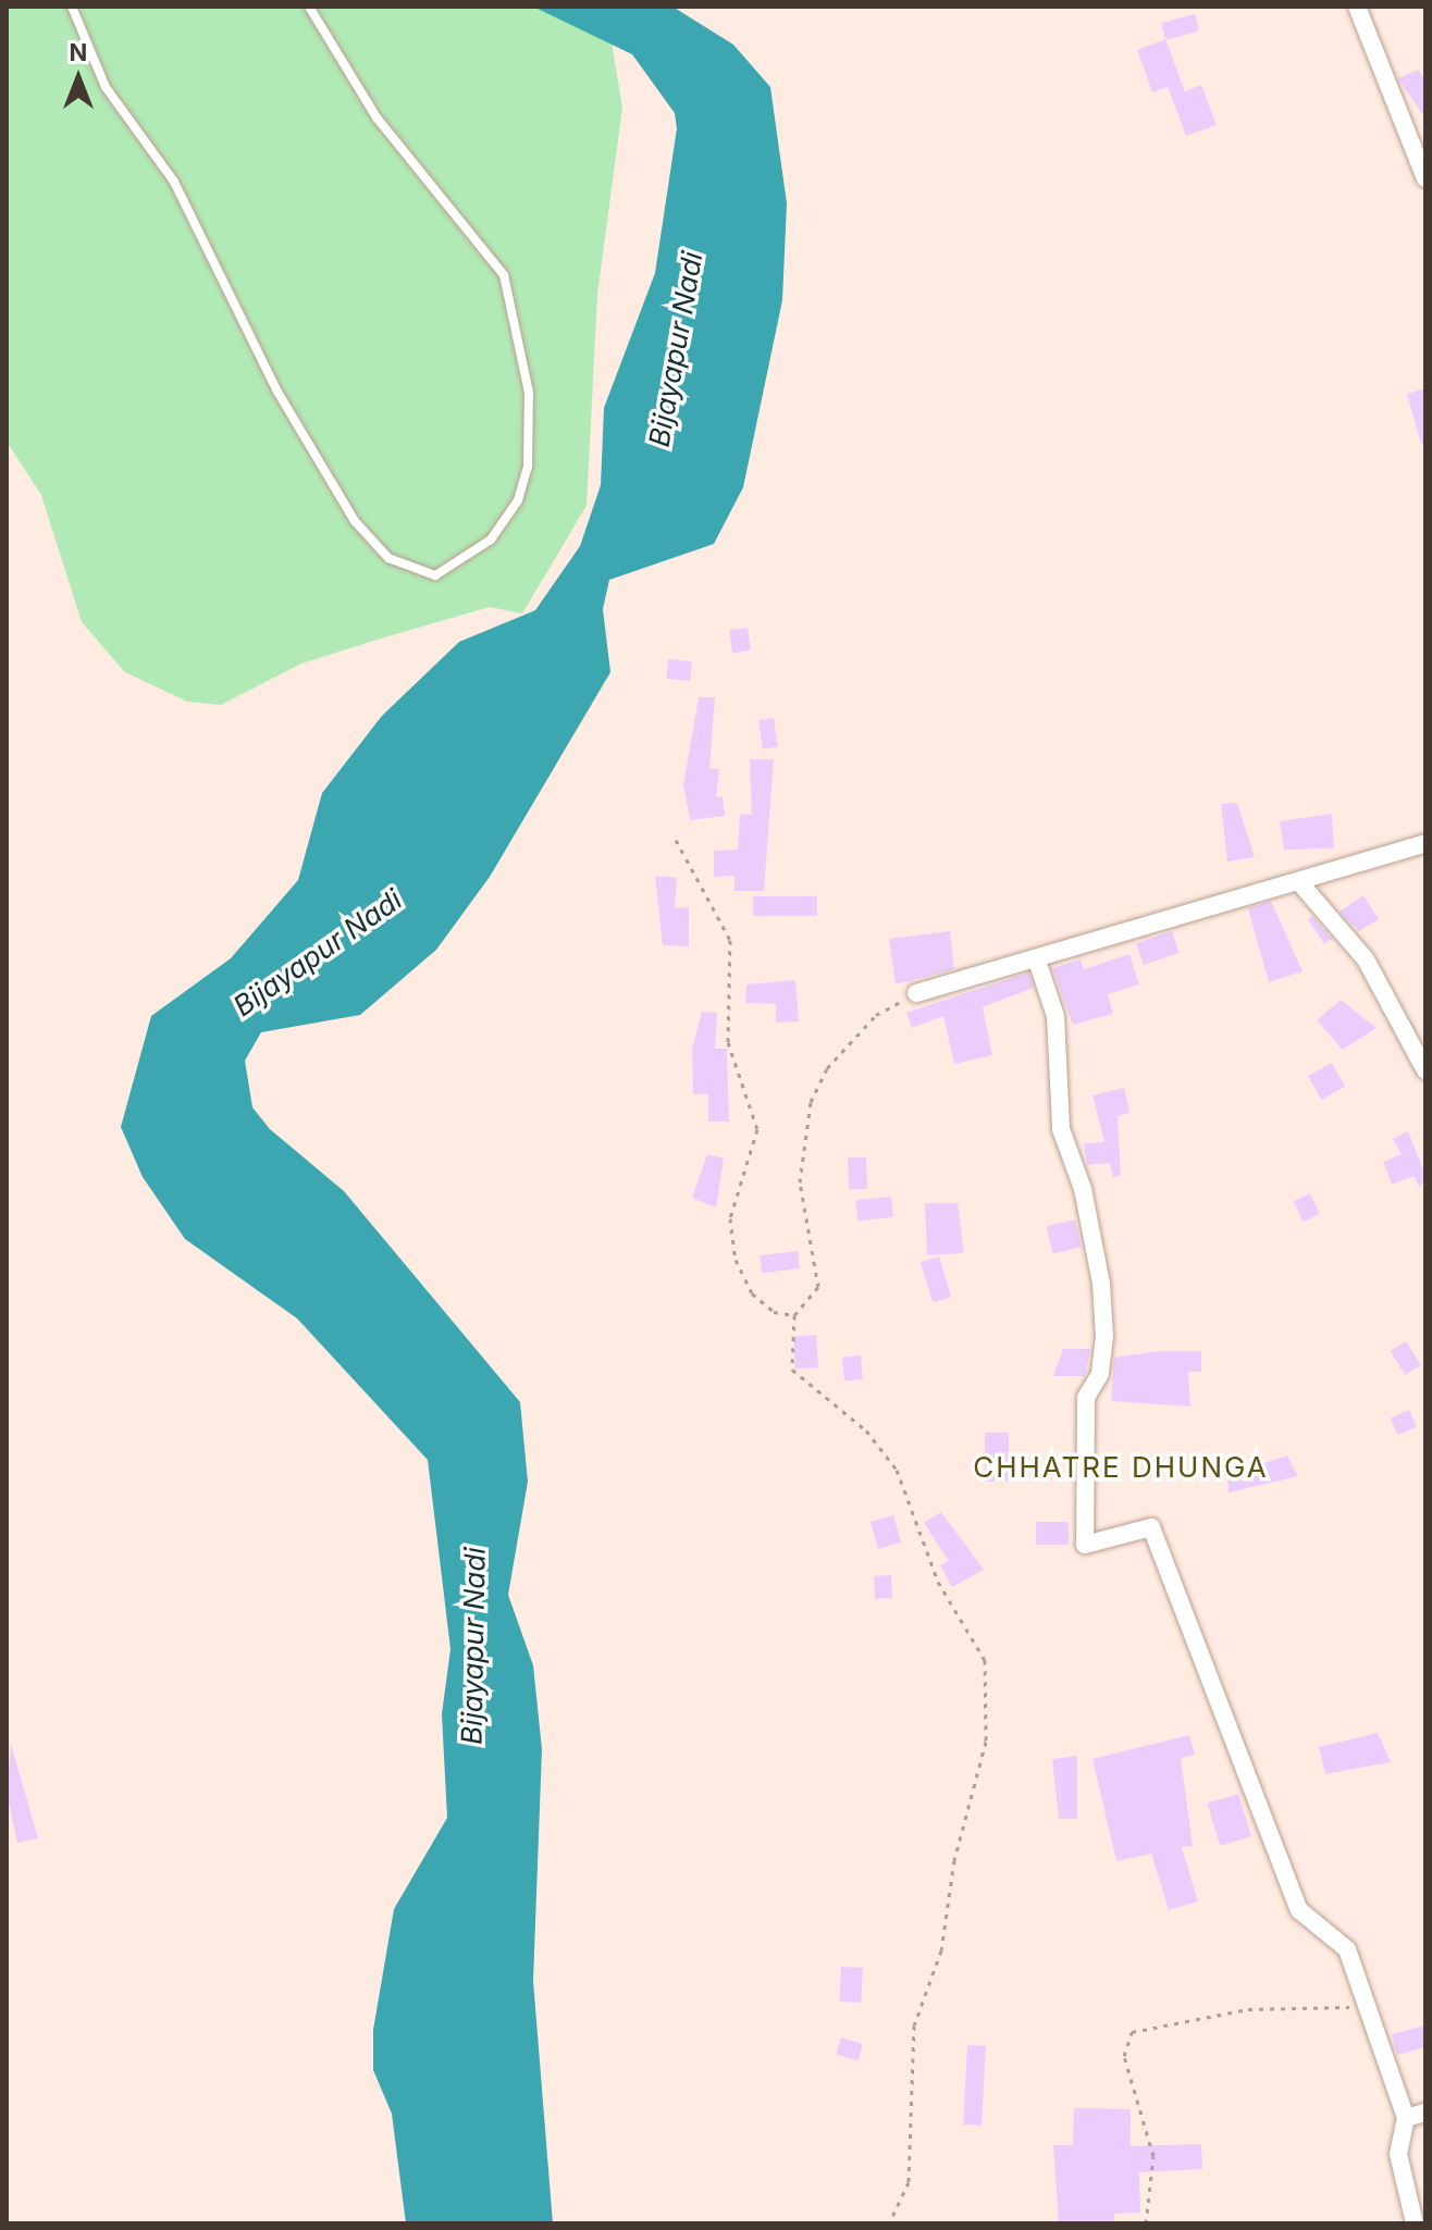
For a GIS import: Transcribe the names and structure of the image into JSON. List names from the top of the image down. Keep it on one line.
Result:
{"districts":["CHHATRE DHUNGA"],"water":["Bijayapur Nadi"],"north":"top"}
